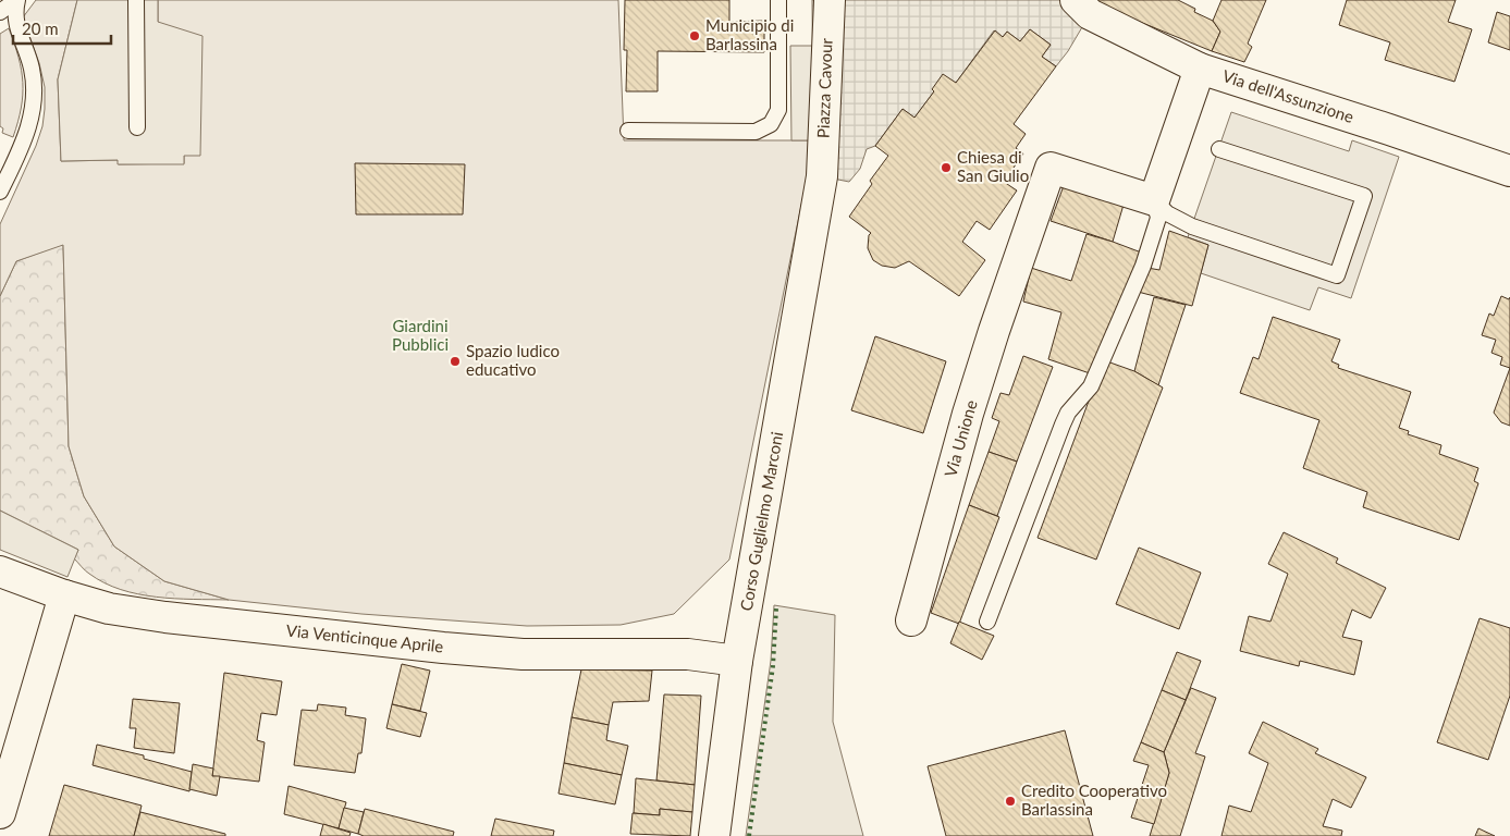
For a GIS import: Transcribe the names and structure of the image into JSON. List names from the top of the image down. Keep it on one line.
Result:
{"streets":{"street":["Piazza Cavour","Via dell'Assunzione","Via Unione","Corso Guglielmo Marconi","Via Venticinque Aprile"]},"crossings":[["Piazza Cavour","Corso Guglielmo Marconi"],["Corso Guglielmo Marconi","Via Venticinque Aprile"]],"parks":["Giardini Pubblici"],"places":["Municipio di Barlassina","Chiesa di San Giulio","Spazio ludico educativo","Credito Cooperativo Barlassina"],"scale_bar":"20 m"}
